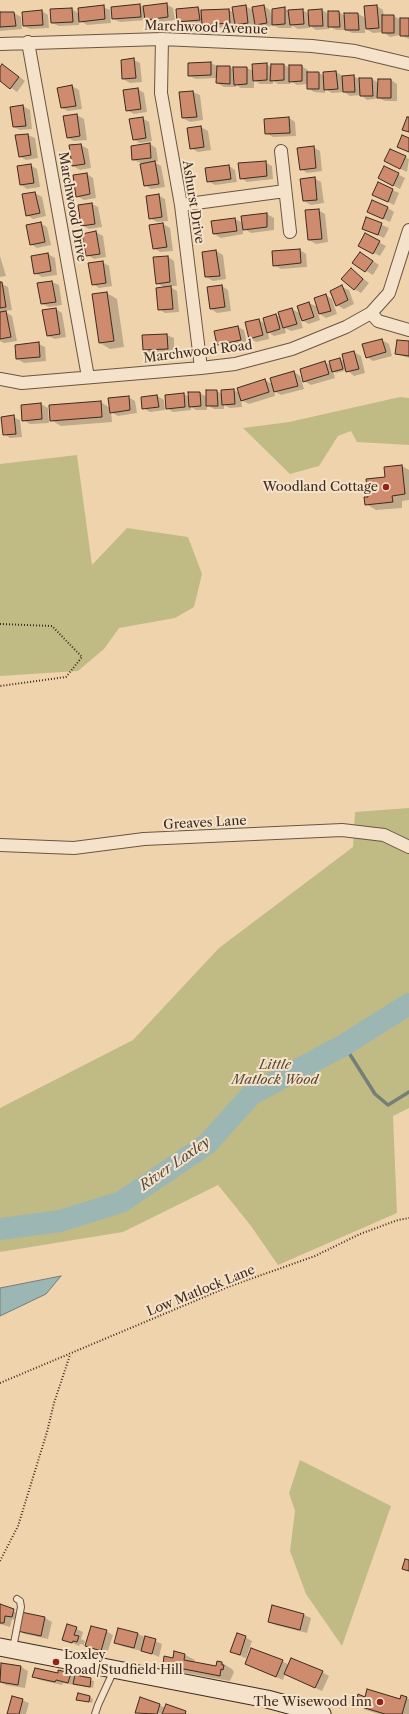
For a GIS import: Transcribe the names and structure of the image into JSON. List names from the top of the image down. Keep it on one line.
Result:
{"streets":{"street":["Marchwood Avenue","Ashurst Drive","Marchwood Drive","Marchwood Road","Greaves Lane"],"path":["Low Matlock Lane"]},"crossings":[["Marchwood Avenue","Ashurst Drive"],["Marchwood Avenue","Marchwood Drive"],["Ashurst Drive","Marchwood Road"],["Marchwood Drive","Marchwood Road"]],"water":["River Loxley"],"parks":["Little Matlock Wood"],"places":["Woodland Cottage","Loxley Road/Studfield Hill","The Wisewood Inn"]}
